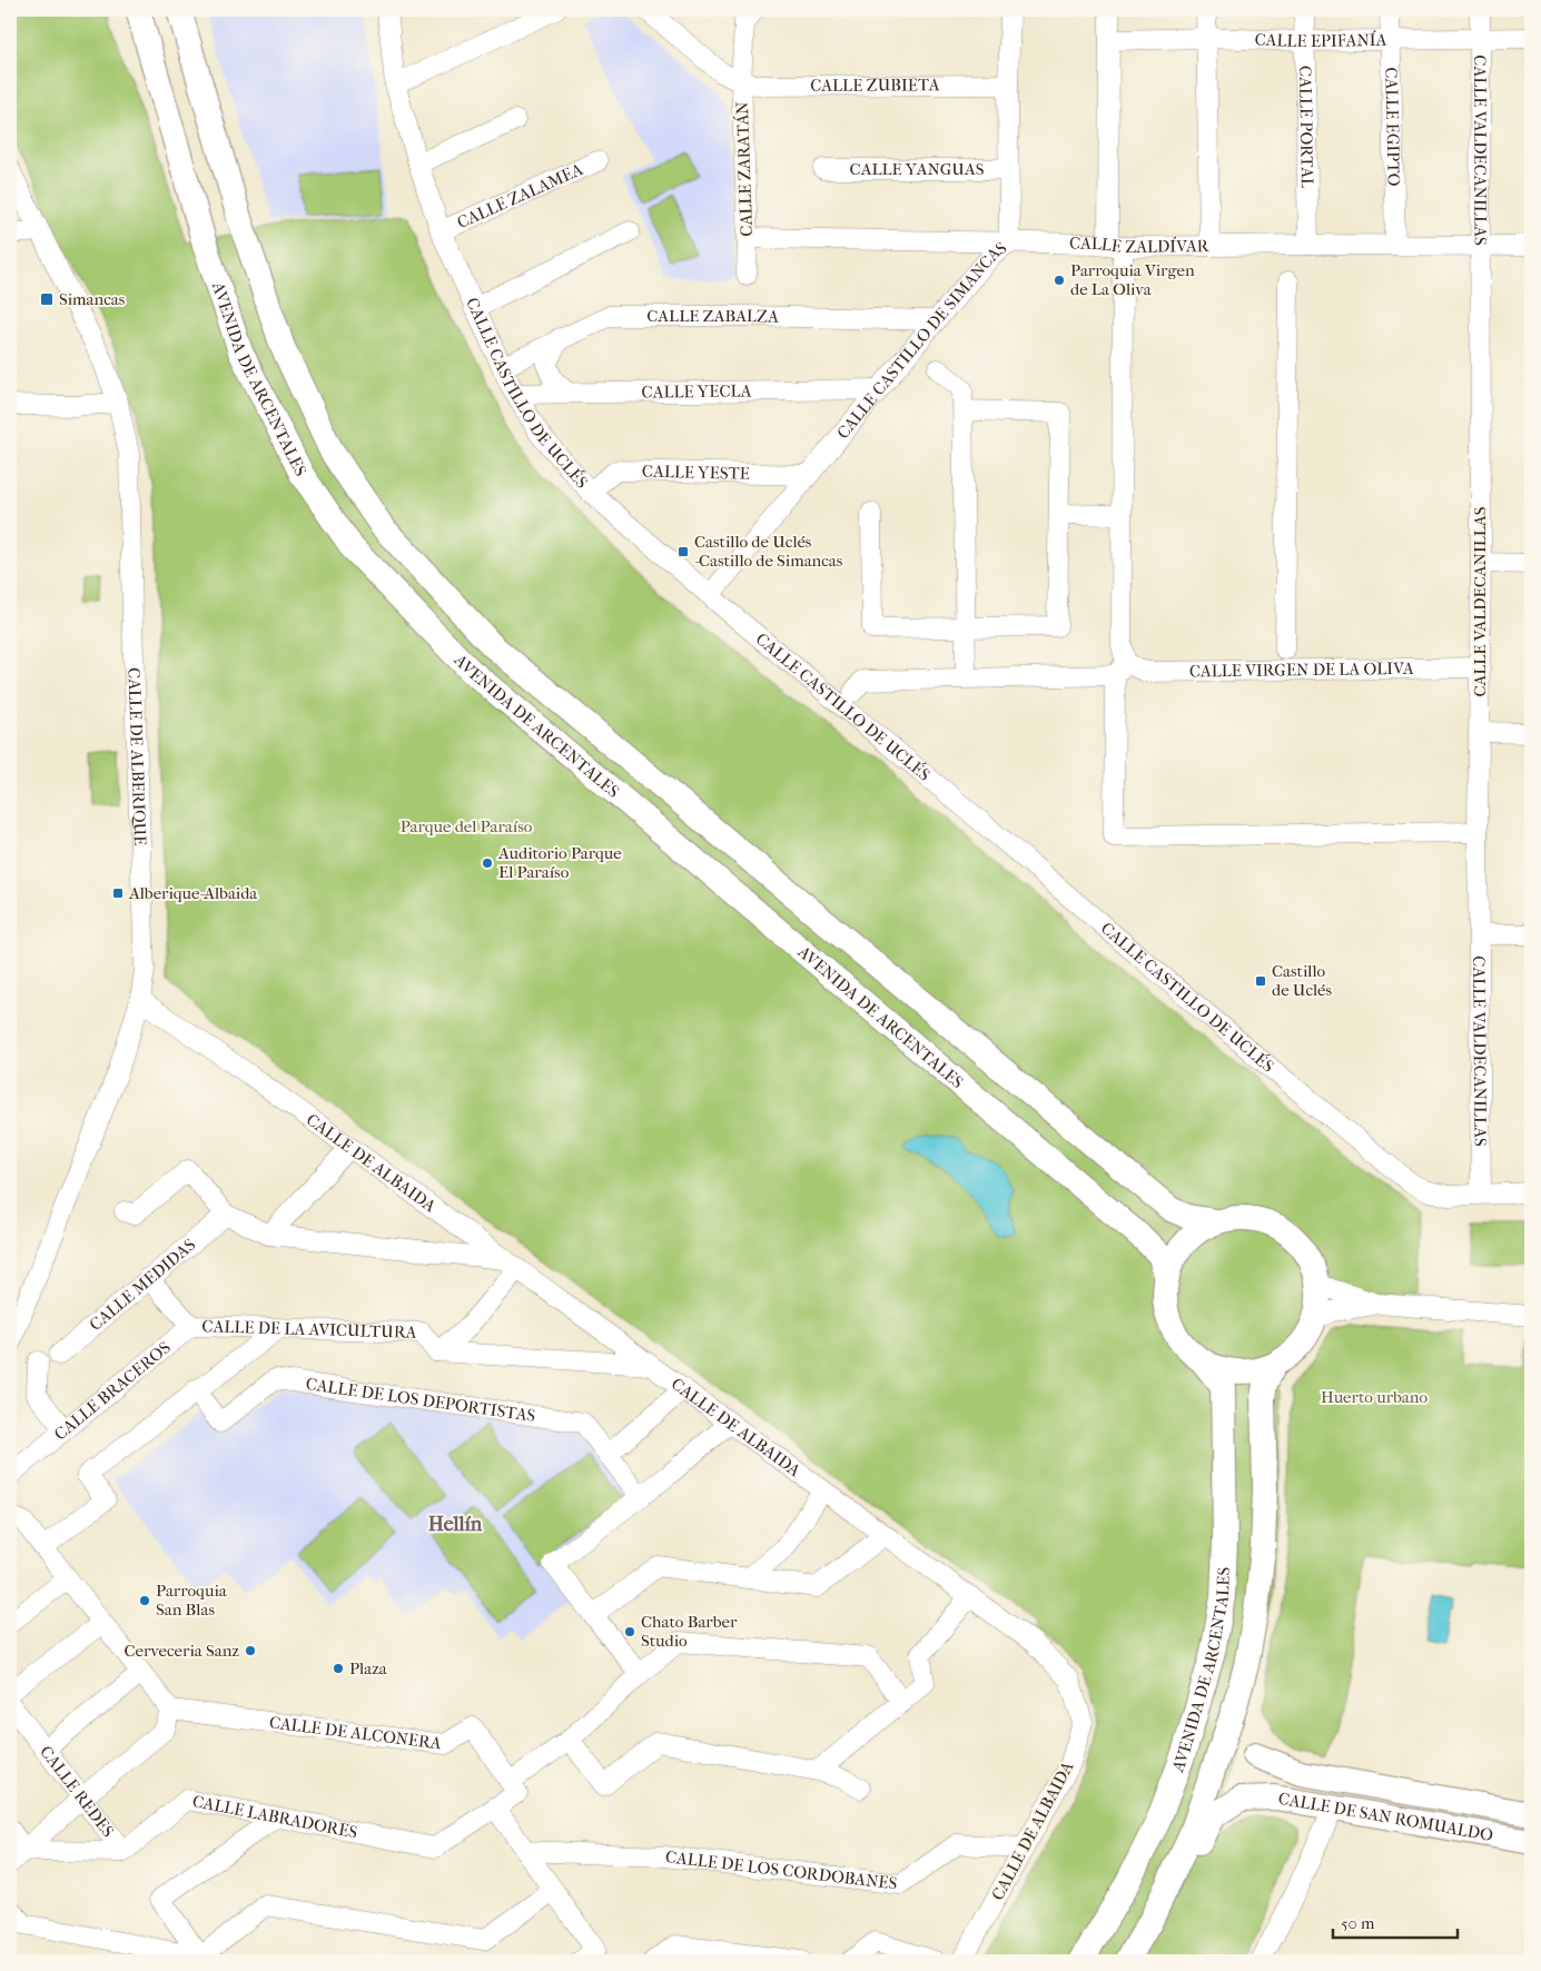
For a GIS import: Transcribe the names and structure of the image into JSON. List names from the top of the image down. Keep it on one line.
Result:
{"streets":{"main road":["AVENIDA DE ARCENTALES","CALLE DE SAN ROMUALDO"],"street":["CALLE EPIFANÍA","CALLE ZUBIETA","CALLE PORTAL","CALLE EGIPTO","CALLE VALDECANILLAS","CALLE ZARATÁN","CALLE YANGUAS","CALLE ZALAMEA","CALLE ZALDÍVAR","CALLE ZABALZA","CALLE CASTILLO DE SIMANCAS","CALLE CASTILLO DE UCLÉS","CALLE YECLA","CALLE YESTE","CALLE VIRGEN DE LA OLIVA","CALLE DE ALBERIQUE","CALLE DE ALBAIDA","CALLE MEDIDAS","CALLE DE LA AVICULTURA","CALLE BRACEROS","CALLE DE LOS DEPORTISTAS","CALLE DE ALCONERA","CALLE REDES","CALLE LABRADORES","CALLE DE LOS CORDOBANES"]},"crossings":[["CALLE EPIFANÍA","CALLE PORTAL"],["CALLE EPIFANÍA","CALLE EGIPTO"],["CALLE EPIFANÍA","CALLE VALDECANILLAS"],["CALLE ZUBIETA","CALLE ZARATÁN"],["CALLE ZUBIETA","CALLE CASTILLO DE SIMANCAS"],["CALLE PORTAL","CALLE ZALDÍVAR"],["CALLE EGIPTO","CALLE ZALDÍVAR"],["CALLE VALDECANILLAS","CALLE ZALDÍVAR"],["CALLE VALDECANILLAS","CALLE CASTILLO DE UCLÉS"],["CALLE VALDECANILLAS","CALLE VIRGEN DE LA OLIVA"],["CALLE ZARATÁN","CALLE ZALDÍVAR"],["CALLE YANGUAS","CALLE CASTILLO DE SIMANCAS"],["CALLE ZALAMEA","CALLE CASTILLO DE UCLÉS"],["CALLE ZALDÍVAR","CALLE CASTILLO DE SIMANCAS"],["CALLE ZABALZA","CALLE CASTILLO DE SIMANCAS"],["CALLE ZABALZA","CALLE CASTILLO DE UCLÉS"],["CALLE CASTILLO DE SIMANCAS","CALLE CASTILLO DE UCLÉS"],["CALLE CASTILLO DE SIMANCAS","CALLE YECLA"],["CALLE CASTILLO DE SIMANCAS","CALLE YESTE"],["CALLE CASTILLO DE UCLÉS","CALLE YECLA"],["CALLE CASTILLO DE UCLÉS","CALLE YESTE"],["CALLE DE ALBERIQUE","CALLE DE ALBAIDA"],["CALLE DE ALBAIDA","CALLE DE LA AVICULTURA"],["CALLE DE ALBAIDA","CALLE DE LOS CORDOBANES"],["CALLE DE LA AVICULTURA","CALLE BRACEROS"],["CALLE REDES","CALLE LABRADORES"]],"districts":["Hellín"],"parks":["Parque del Paraíso","Huerto urbano"],"places":{"other":["Parroquia Virgen de La Oliva","Auditorio Parque El Paraíso","Parroquia San Blas","Chato Barber Studio","Cerveceria Sanz","Plaza"],"transit":["Simancas","Castillo de Uclés -Castillo de Simancas","Alberique-Albaida","Castillo de Uclés"]},"scale_bar":"50 m"}
